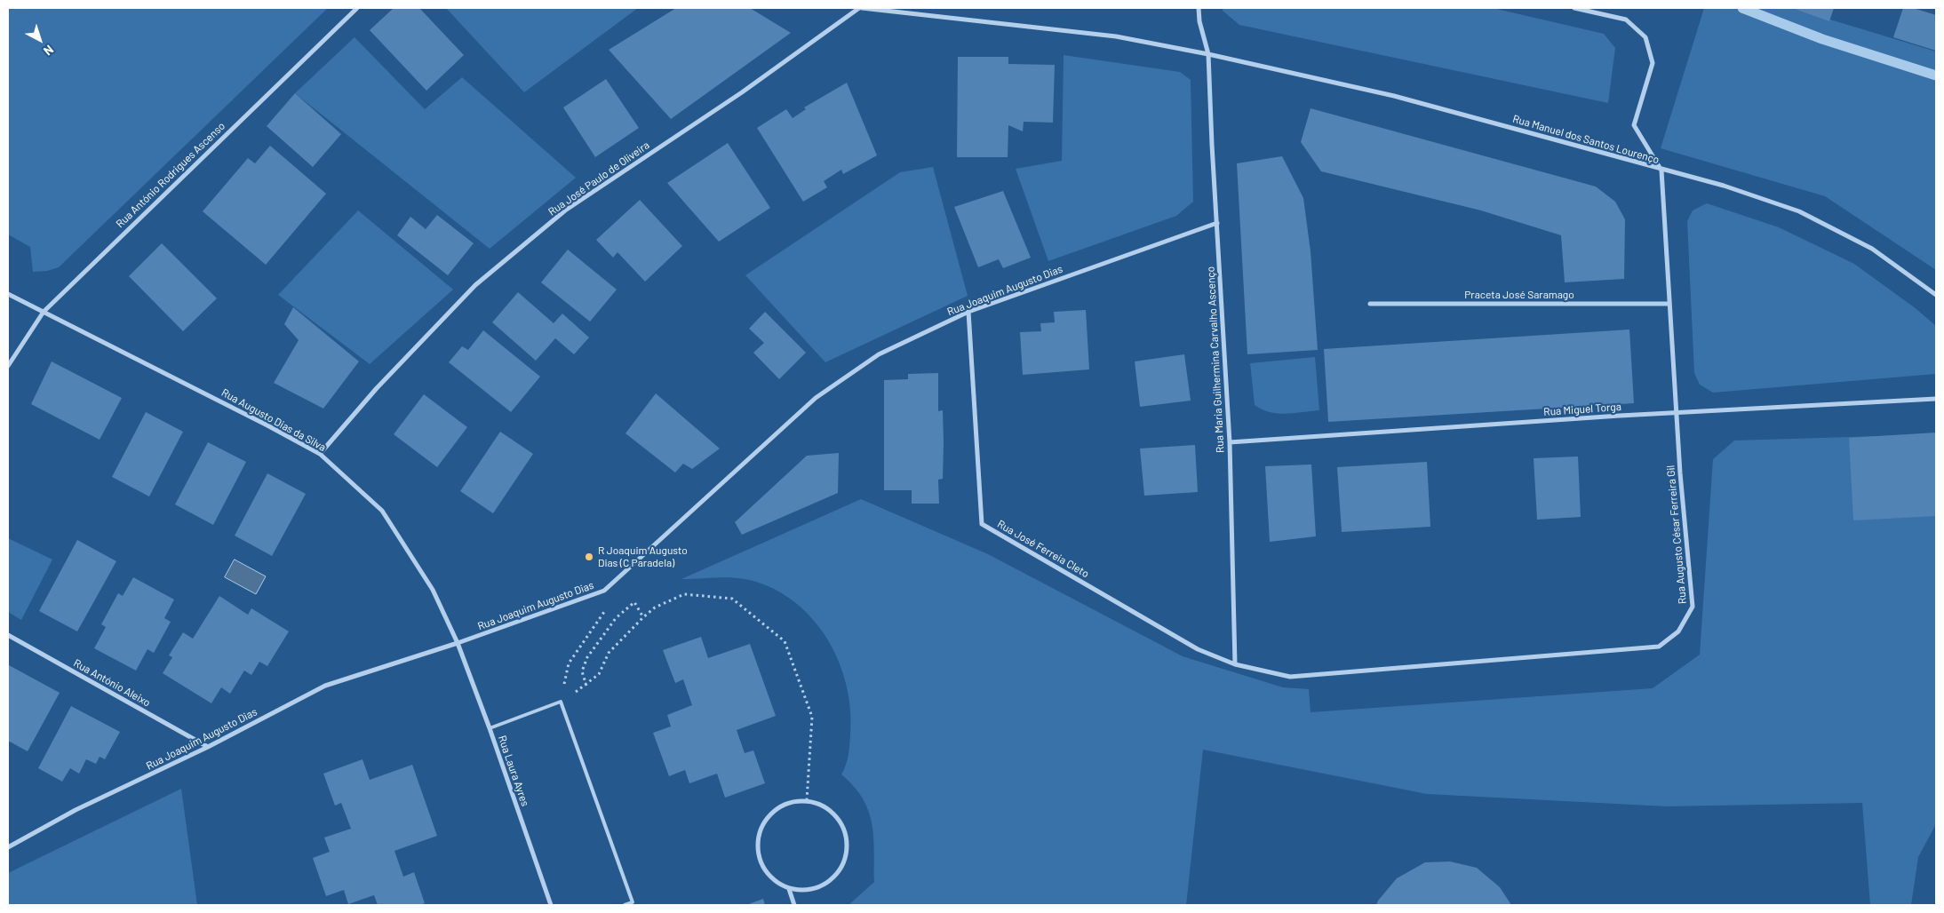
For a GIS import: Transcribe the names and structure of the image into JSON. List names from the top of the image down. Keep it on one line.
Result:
{"streets":{"street":["Rua Manuel dos Santos Lourenço","Rua António Rodrigues Ascenso","Rua José Paulo de Oliveira","Rua Joaquim Augusto Dias","Praceta José Saramago","Rua Maria Guilhermina Carvalho Ascenço","Rua Miguel Torga","Rua Augusto Dias da Silva","Rua Augusto César Ferreira Gil","Rua José Ferreia Cleto","Rua António Aleixo","Rua Laura Ayres"]},"crossings":[["Rua Manuel dos Santos Lourenço","Rua José Paulo de Oliveira"],["Rua Manuel dos Santos Lourenço","Rua Maria Guilhermina Carvalho Ascenço"],["Rua Manuel dos Santos Lourenço","Rua Augusto César Ferreira Gil"],["Rua António Rodrigues Ascenso","Rua Augusto Dias da Silva"],["Rua José Paulo de Oliveira","Rua Augusto Dias da Silva"],["Rua Joaquim Augusto Dias","Rua Maria Guilhermina Carvalho Ascenço"],["Rua Joaquim Augusto Dias","Rua Augusto Dias da Silva"],["Rua Joaquim Augusto Dias","Rua José Ferreia Cleto"],["Rua Joaquim Augusto Dias","Rua António Aleixo"],["Rua Joaquim Augusto Dias","Rua Laura Ayres"],["Praceta José Saramago","Rua Augusto César Ferreira Gil"],["Rua Maria Guilhermina Carvalho Ascenço","Rua Miguel Torga"],["Rua Maria Guilhermina Carvalho Ascenço","Rua Augusto César Ferreira Gil"],["Rua Maria Guilhermina Carvalho Ascenço","Rua José Ferreia Cleto"],["Rua Miguel Torga","Rua Augusto César Ferreira Gil"],["Rua Augusto Dias da Silva","Rua Laura Ayres"],["Rua Augusto César Ferreira Gil","Rua José Ferreia Cleto"]],"places":["R Joaquim Augusto Dias (C Paradela)"],"north":"bottom right"}
